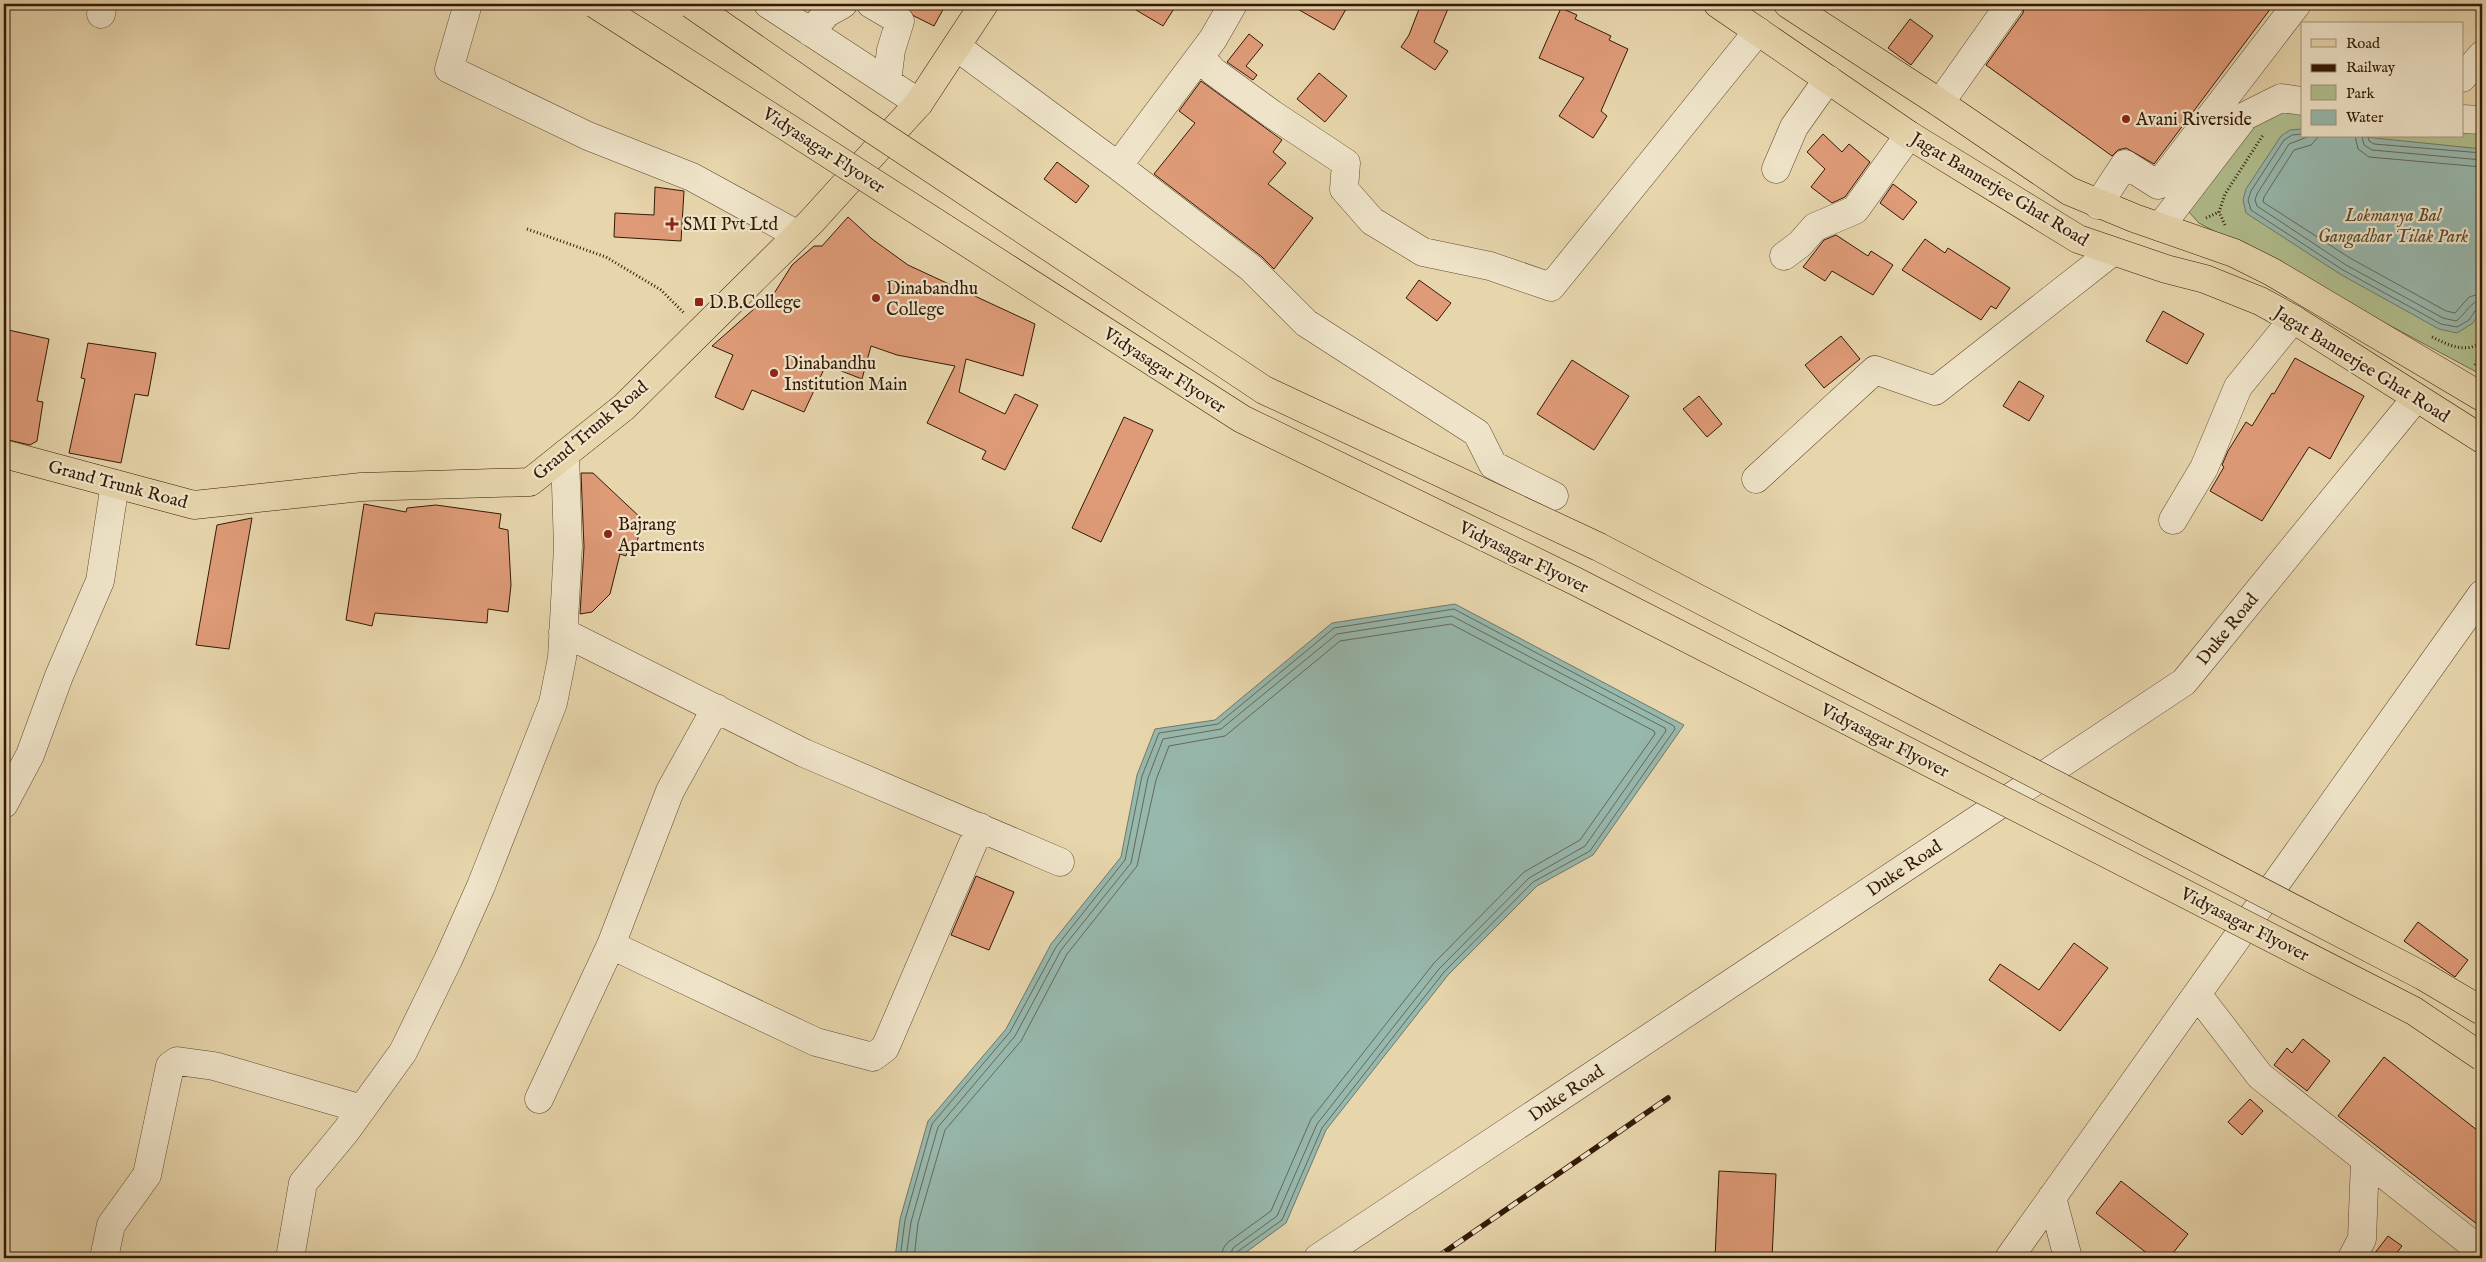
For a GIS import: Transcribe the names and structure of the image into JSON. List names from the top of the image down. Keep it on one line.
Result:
{"streets":{"main road":["Vidyasagar Flyover","Jagat Bannerjee Ghat Road","Grand Trunk Road"],"street":["Duke Road"]},"crossings":[["Jagat Bannerjee Ghat Road","Duke Road"]],"parks":["Lokmanya Bal Gangadhar Tilak Park"],"places":{"other":["Avani Riverside","Dinabandhu College","Dinabandhu Institution Main","Bajrang Apartments"],"health":["SMI Pvt Ltd"],"transit":["D.B.College"]},"legend":["Road","Railway","Park","Water"]}
